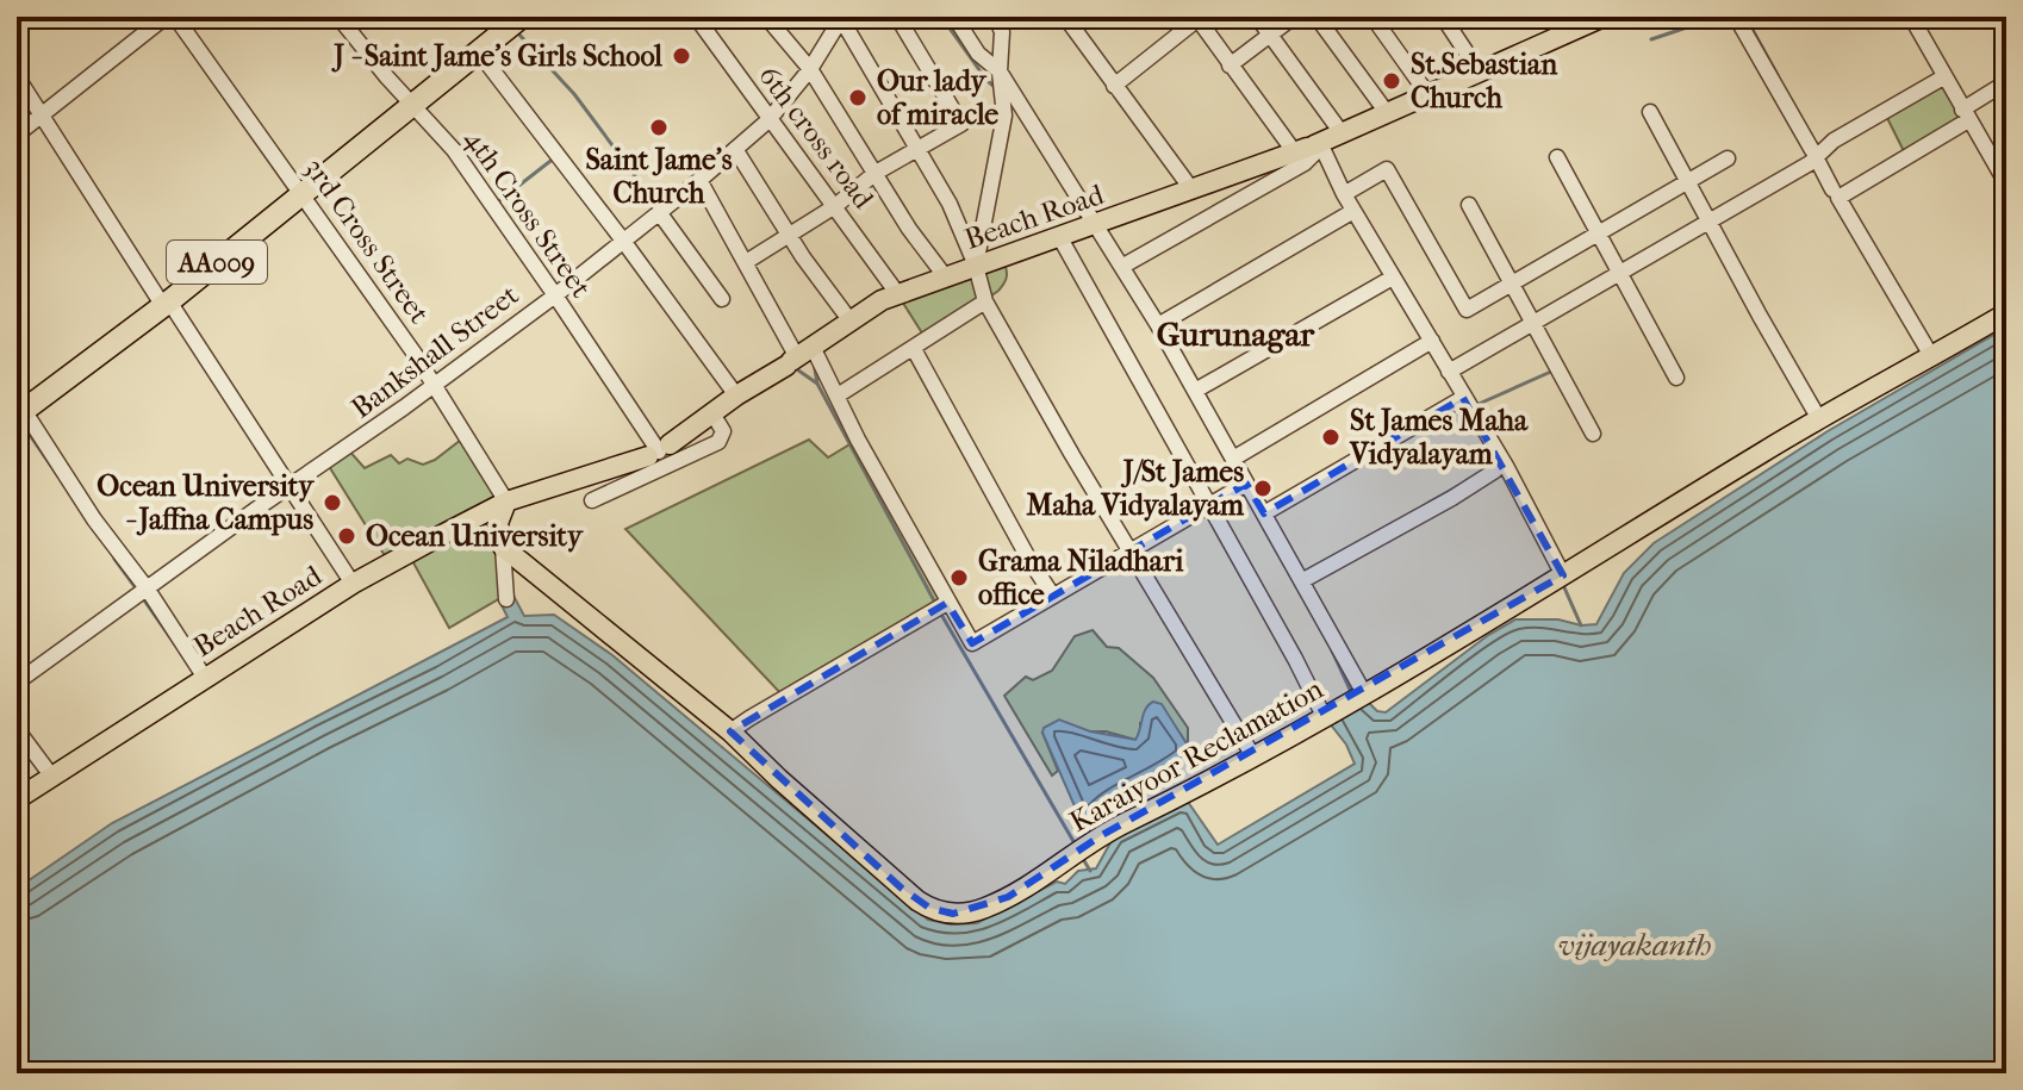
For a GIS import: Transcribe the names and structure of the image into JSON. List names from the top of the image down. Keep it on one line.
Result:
{"streets":{"highway":["AA009"],"main road":["Beach Road","Karaiyoor Reclamation"],"street":["6th cross road","4th Cross Street","3rd Cross Street","Bankshall Street"]},"crossings":[["6th cross road","Bankshall Street"],["4th Cross Street","Beach Road"],["4th Cross Street","AA009"],["4th Cross Street","Bankshall Street"],["Beach Road","3rd Cross Street"],["3rd Cross Street","AA009"],["3rd Cross Street","Bankshall Street"]],"districts":["Gurunagar"],"water":["vijayakanth"],"places":["J - Saint Jame's Girls School","St.Sebastian Church","Our lady of miracle","Saint Jame's Church","St James Maha Vidyalayam","J/St James Maha Vidyalayam","Ocean University - Jaffna Campus","Ocean University","Grama Niladhari office"]}
